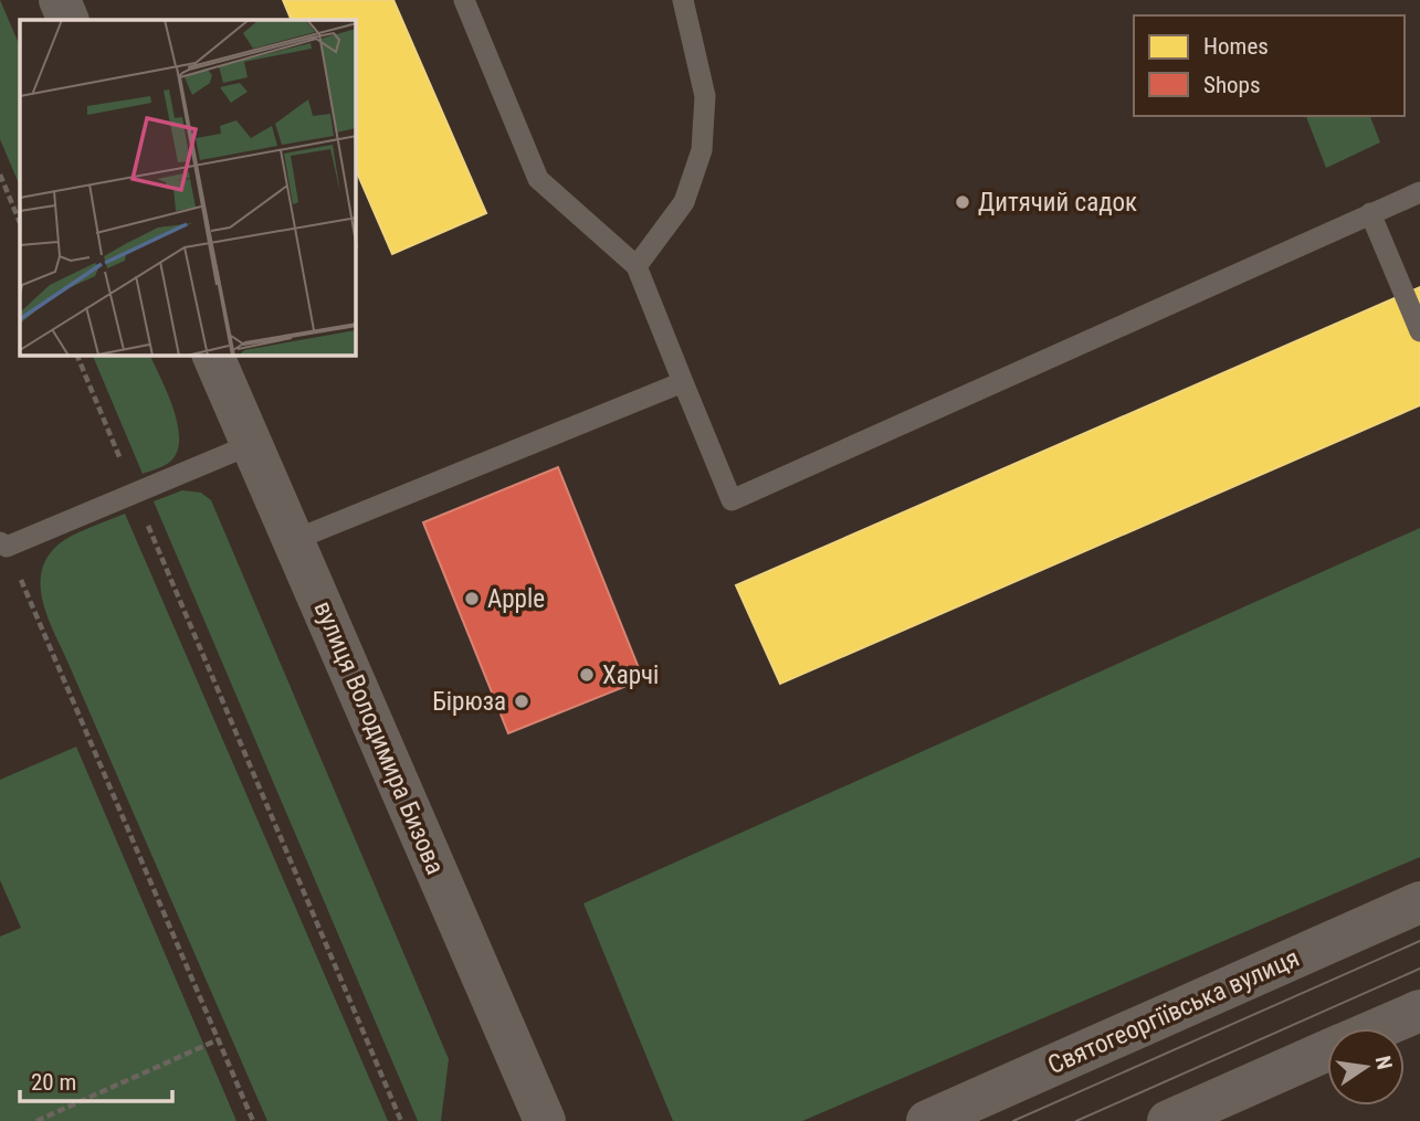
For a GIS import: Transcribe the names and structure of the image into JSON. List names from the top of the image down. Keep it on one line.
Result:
{"streets":{"street":["вулиця Володимира Бизова","Святогеоргіївська вулиця"]},"places":["Дитячий садок","Apple","Харчі","Бірюза"],"legend":["Homes","Shops"],"scale_bar":"20 m","north":"right"}
